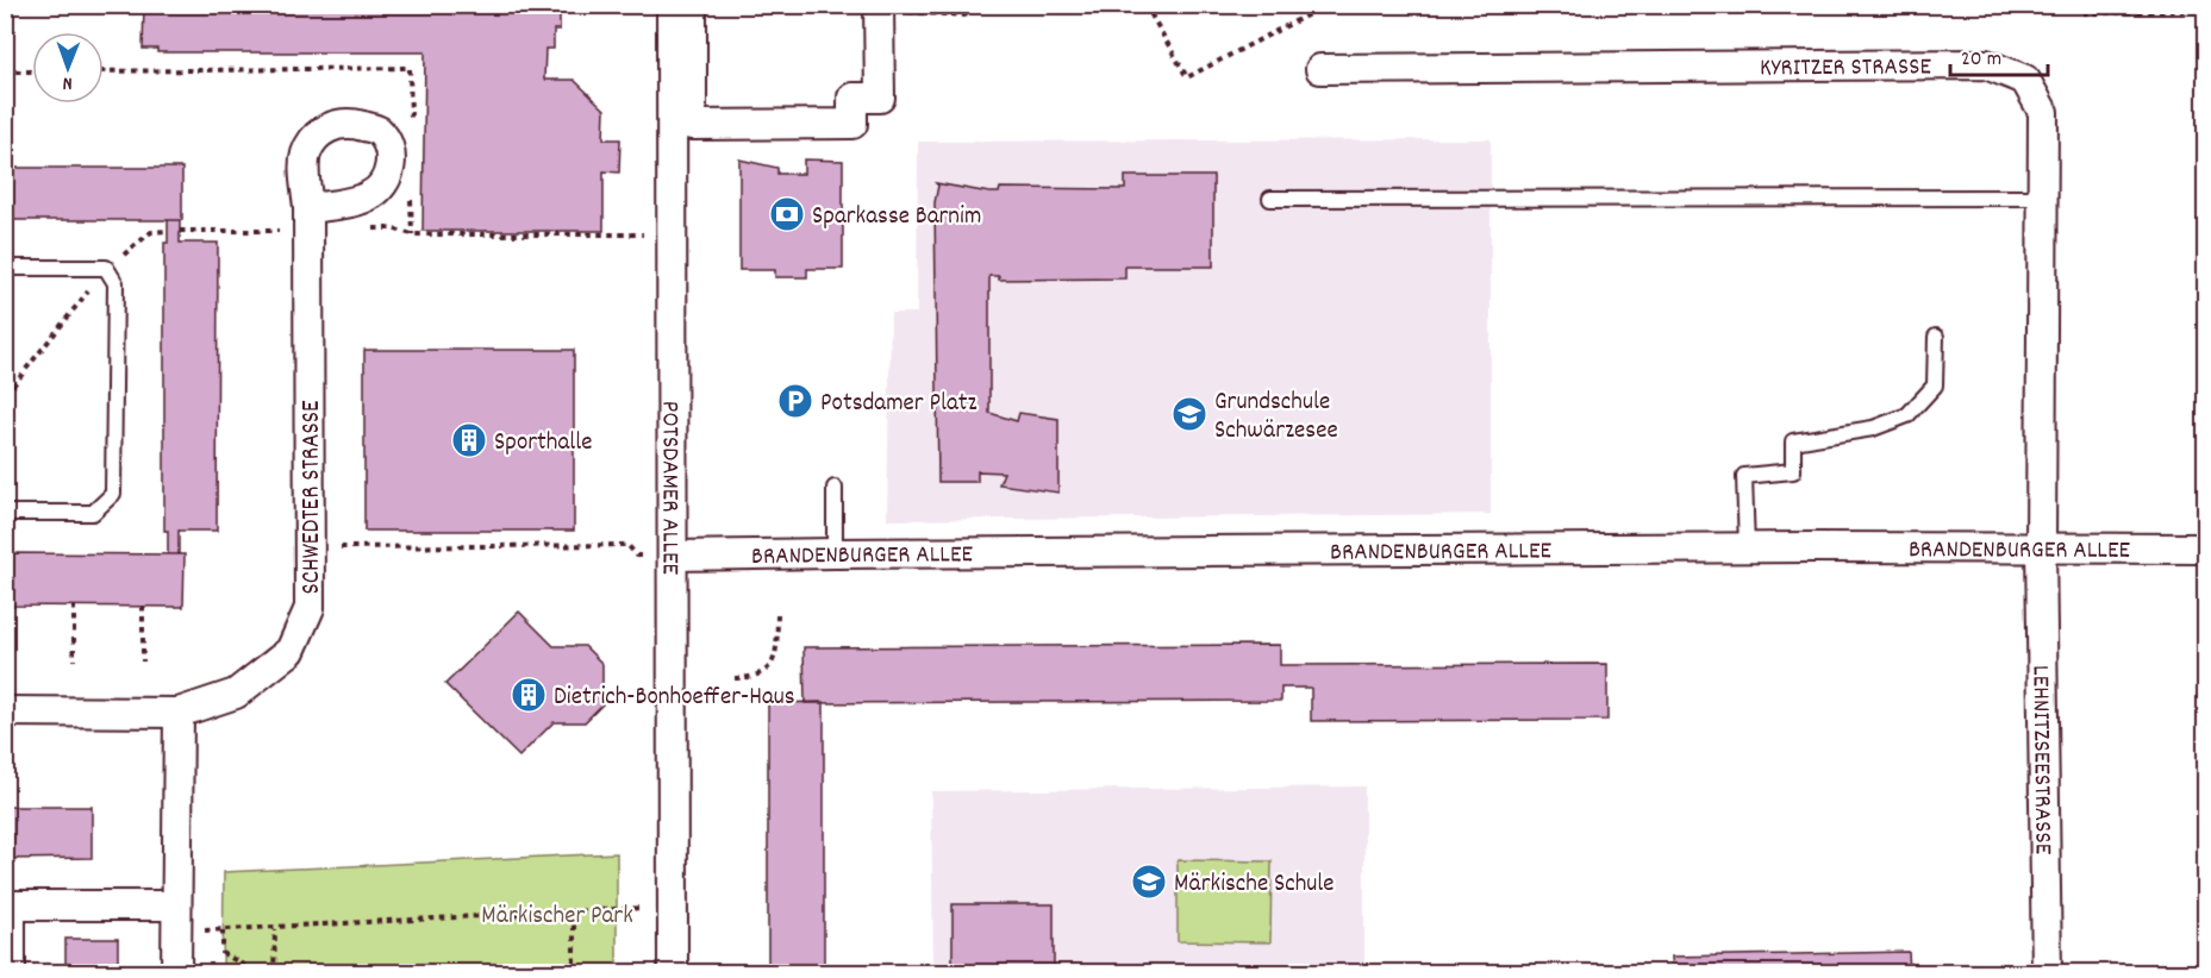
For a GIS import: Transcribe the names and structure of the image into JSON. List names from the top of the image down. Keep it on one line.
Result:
{"streets":{"street":["KYRITZER STRASSE","POTSDAMER ALLEE","SCHWEDTER STRASSE","BRANDENBURGER ALLEE","LEHNITZSEESTRASSE"]},"crossings":[["KYRITZER STRASSE","BRANDENBURGER ALLEE"],["KYRITZER STRASSE","LEHNITZSEESTRASSE"],["POTSDAMER ALLEE","BRANDENBURGER ALLEE"],["BRANDENBURGER ALLEE","LEHNITZSEESTRASSE"]],"parks":["Märkischer Park"],"places":{"bank":["Sparkasse Barnim"],"parking":["Potsdamer Platz"],"school or university":["Grundschule Schwärzesee","Märkische Schule"],"building":["Sporthalle","Dietrich-Bonhoeffer-Haus"]},"scale_bar":"20 m","north":"bottom"}
